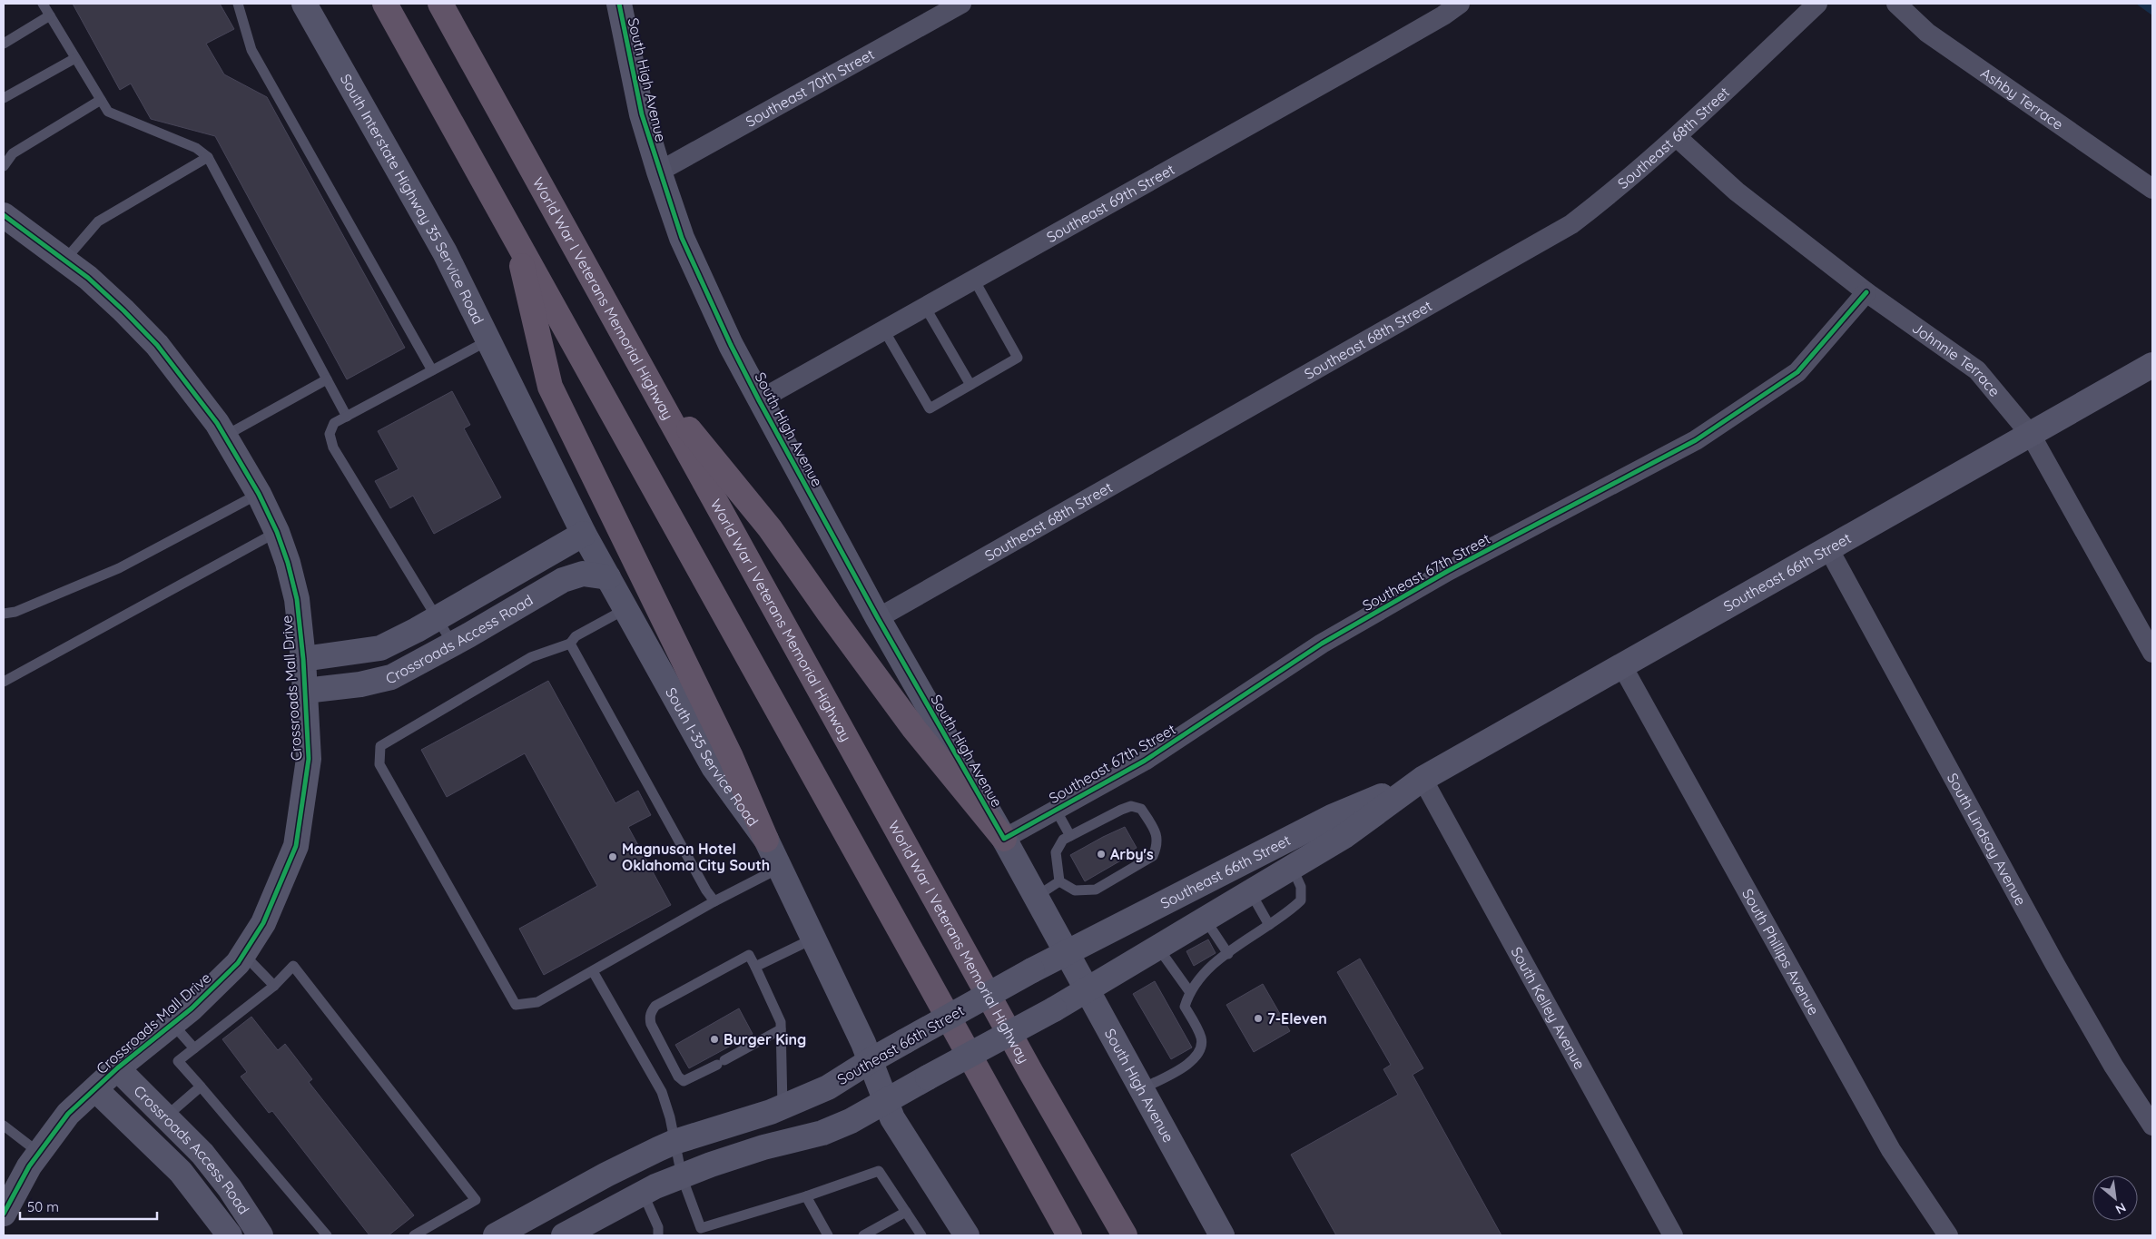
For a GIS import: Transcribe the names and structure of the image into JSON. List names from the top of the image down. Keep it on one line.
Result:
{"streets":{"highway":["World War I Veterans Memorial Highway"],"street":["South High Avenue","Southeast 70th Street","Ashby Terrace","Southeast 68th Street","South Interstate Highway 35 Service Road","Southeast 69th Street","Johnnie Terrace","Southeast 66th Street","Southeast 67th Street","Crossroads Access Road","Crossroads Mall Drive","South I-35 Service Road","South Lindsay Avenue","South Phillips Avenue","South Kelley Avenue"]},"crossings":[["South High Avenue","Southeast 70th Street"],["South High Avenue","Southeast 68th Street"],["South High Avenue","Southeast 69th Street"],["South High Avenue","Southeast 66th Street"],["South High Avenue","Southeast 67th Street"],["Southeast 68th Street","Johnnie Terrace"],["South Interstate Highway 35 Service Road","South I-35 Service Road"],["Johnnie Terrace","Southeast 66th Street"],["Johnnie Terrace","Southeast 67th Street"],["Southeast 66th Street","South I-35 Service Road"],["Southeast 66th Street","South Lindsay Avenue"],["Southeast 66th Street","South Phillips Avenue"],["Southeast 66th Street","South Kelley Avenue"],["Crossroads Access Road","Crossroads Mall Drive"],["Crossroads Access Road","South I-35 Service Road"]],"places":["Arby's","Magnuson Hotel Oklahoma City South","7-Eleven","Burger King"],"scale_bar":"50 m","north":"bottom right"}
